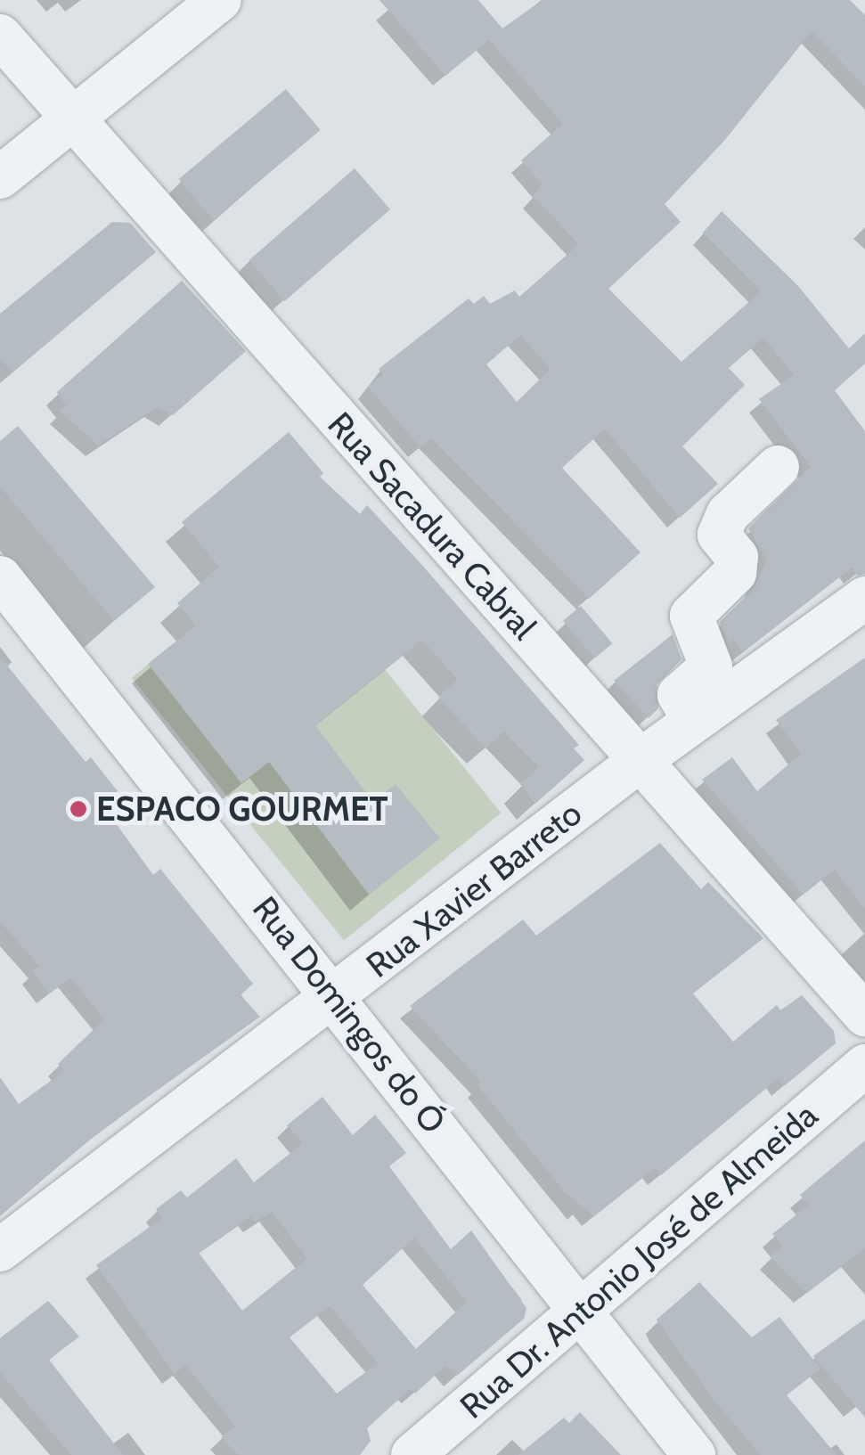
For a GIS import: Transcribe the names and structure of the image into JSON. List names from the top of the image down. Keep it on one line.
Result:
{"streets":{"street":["Rua Sacadura Cabral","Rua Xavier Barreto","Rua Domingos do Ó","Rua Dr. Antonio José de Almeida"]},"crossings":[["Rua Sacadura Cabral","Rua Xavier Barreto"],["Rua Xavier Barreto","Rua Domingos do Ó"],["Rua Domingos do Ó","Rua Dr. Antonio José de Almeida"]],"places":["ESPACO GOURMET"]}
